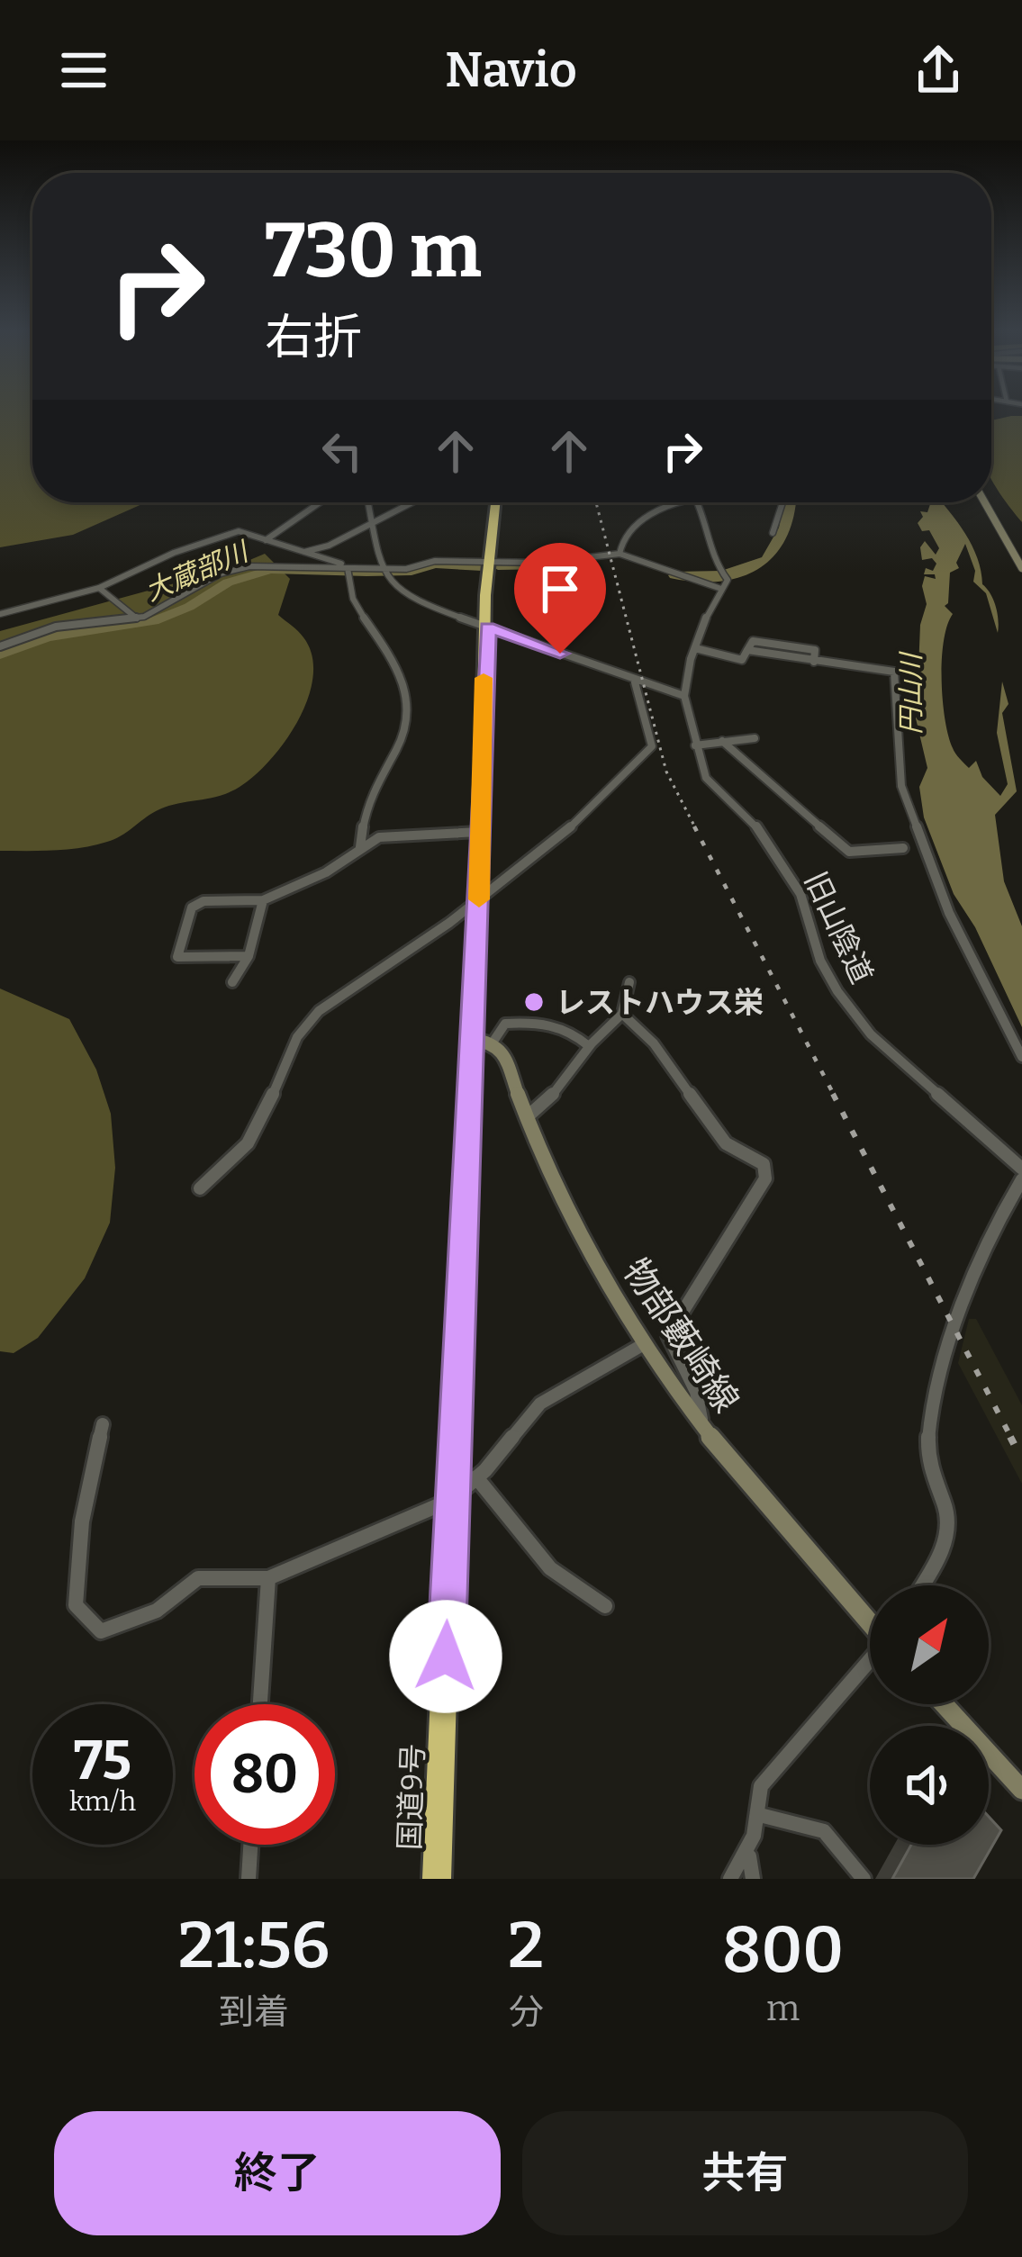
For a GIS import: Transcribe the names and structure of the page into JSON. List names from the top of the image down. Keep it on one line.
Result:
{"streets":{"highway":["国道9号"],"main road":["物部藪崎線"],"street":["旧山陰道"]},"crossings":[["物部藪崎線","国道9号"]],"water":["大蔵部川","円山川"],"places":["レストハウス栄"],"north":"top right","page":{"header":"Navio","turn":["730 m","右折"],"speed":"75 km/h","limit":"80","eta":["21:56","到着","2","分","800","m"],"buttons":["終了","共有"]}}
